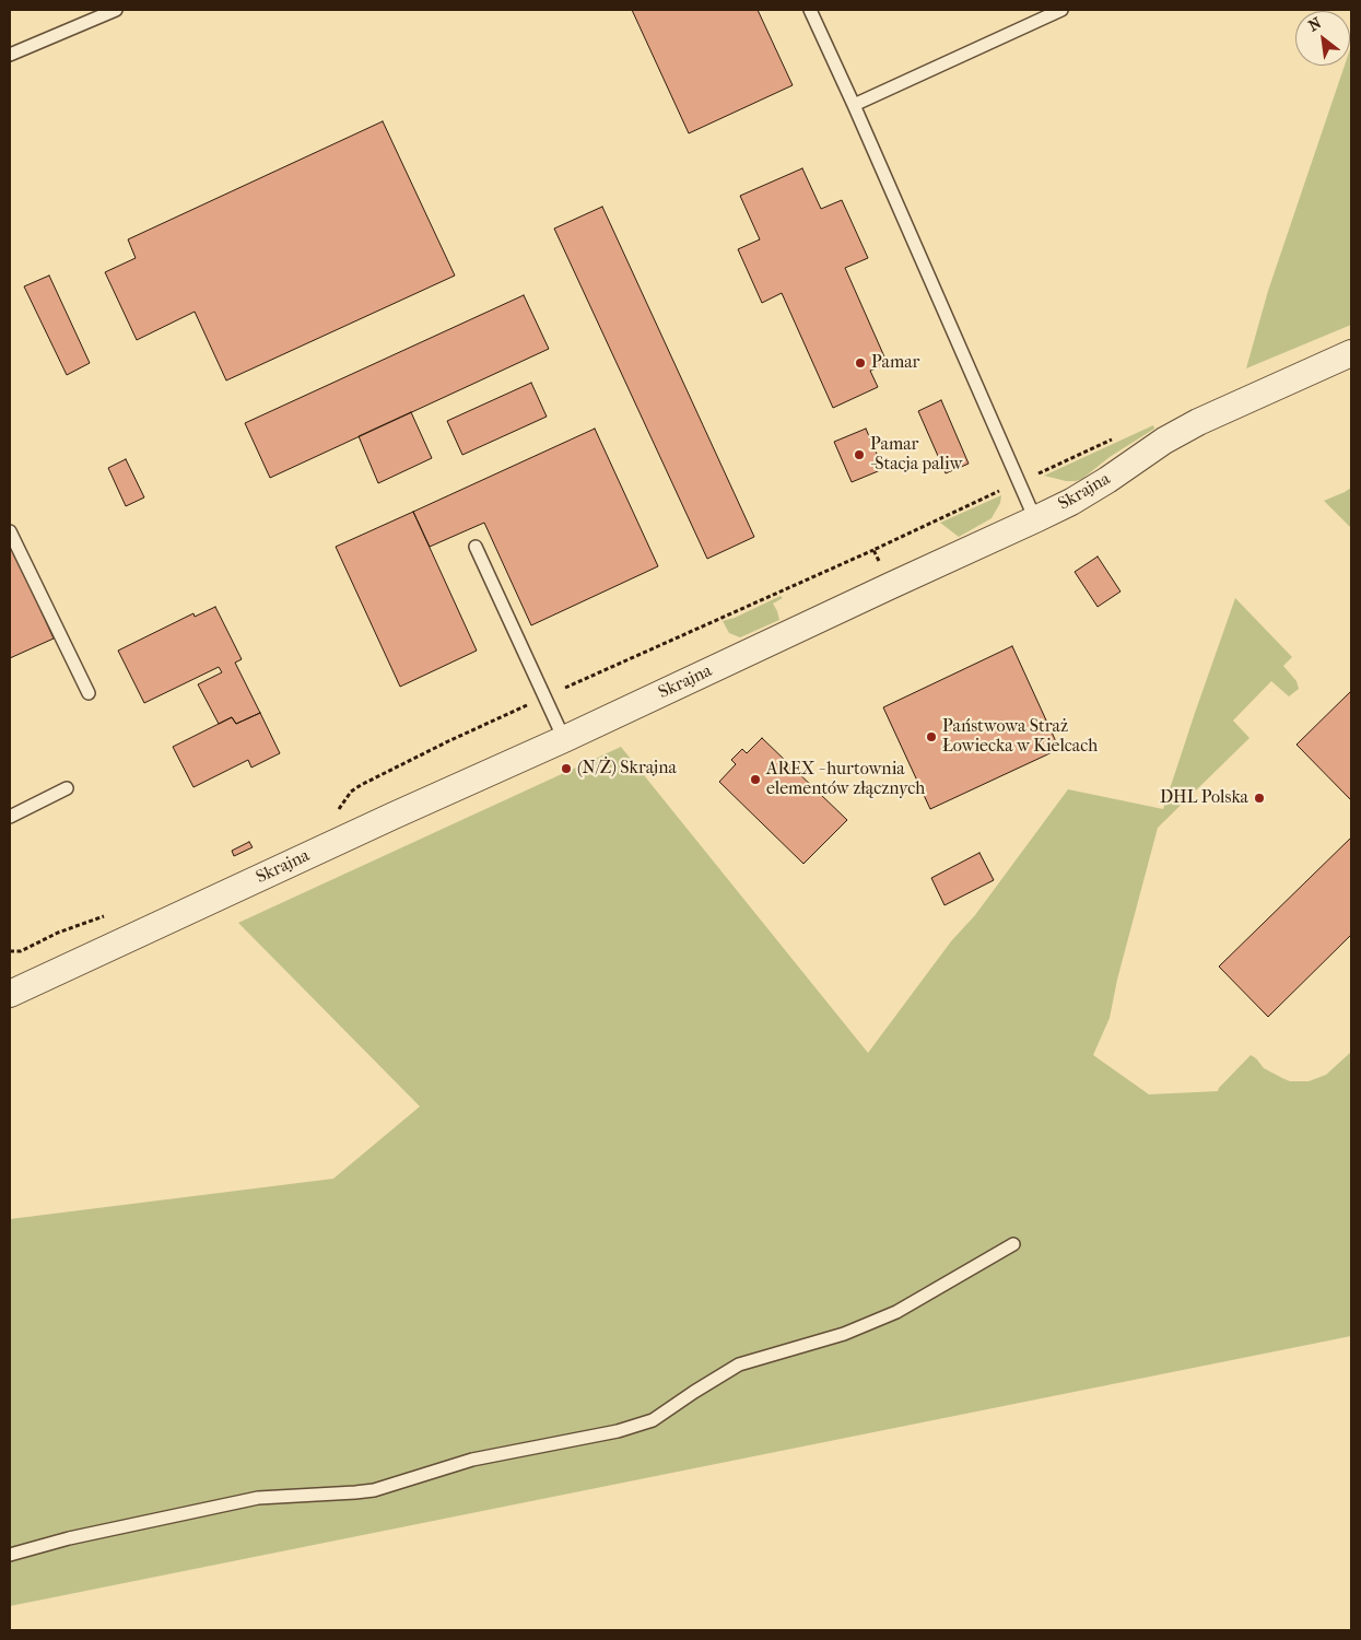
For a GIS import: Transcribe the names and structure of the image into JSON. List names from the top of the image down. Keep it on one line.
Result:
{"streets":{"street":["Skrajna"]},"places":["Pamar","Pamar -Stacja paliw","Państwowa Straż Łowiecka w Kielcach","(N/Ż) Skrajna","AREX - hurtownia elementów złącznych","DHL Polska"],"north":"top left"}
